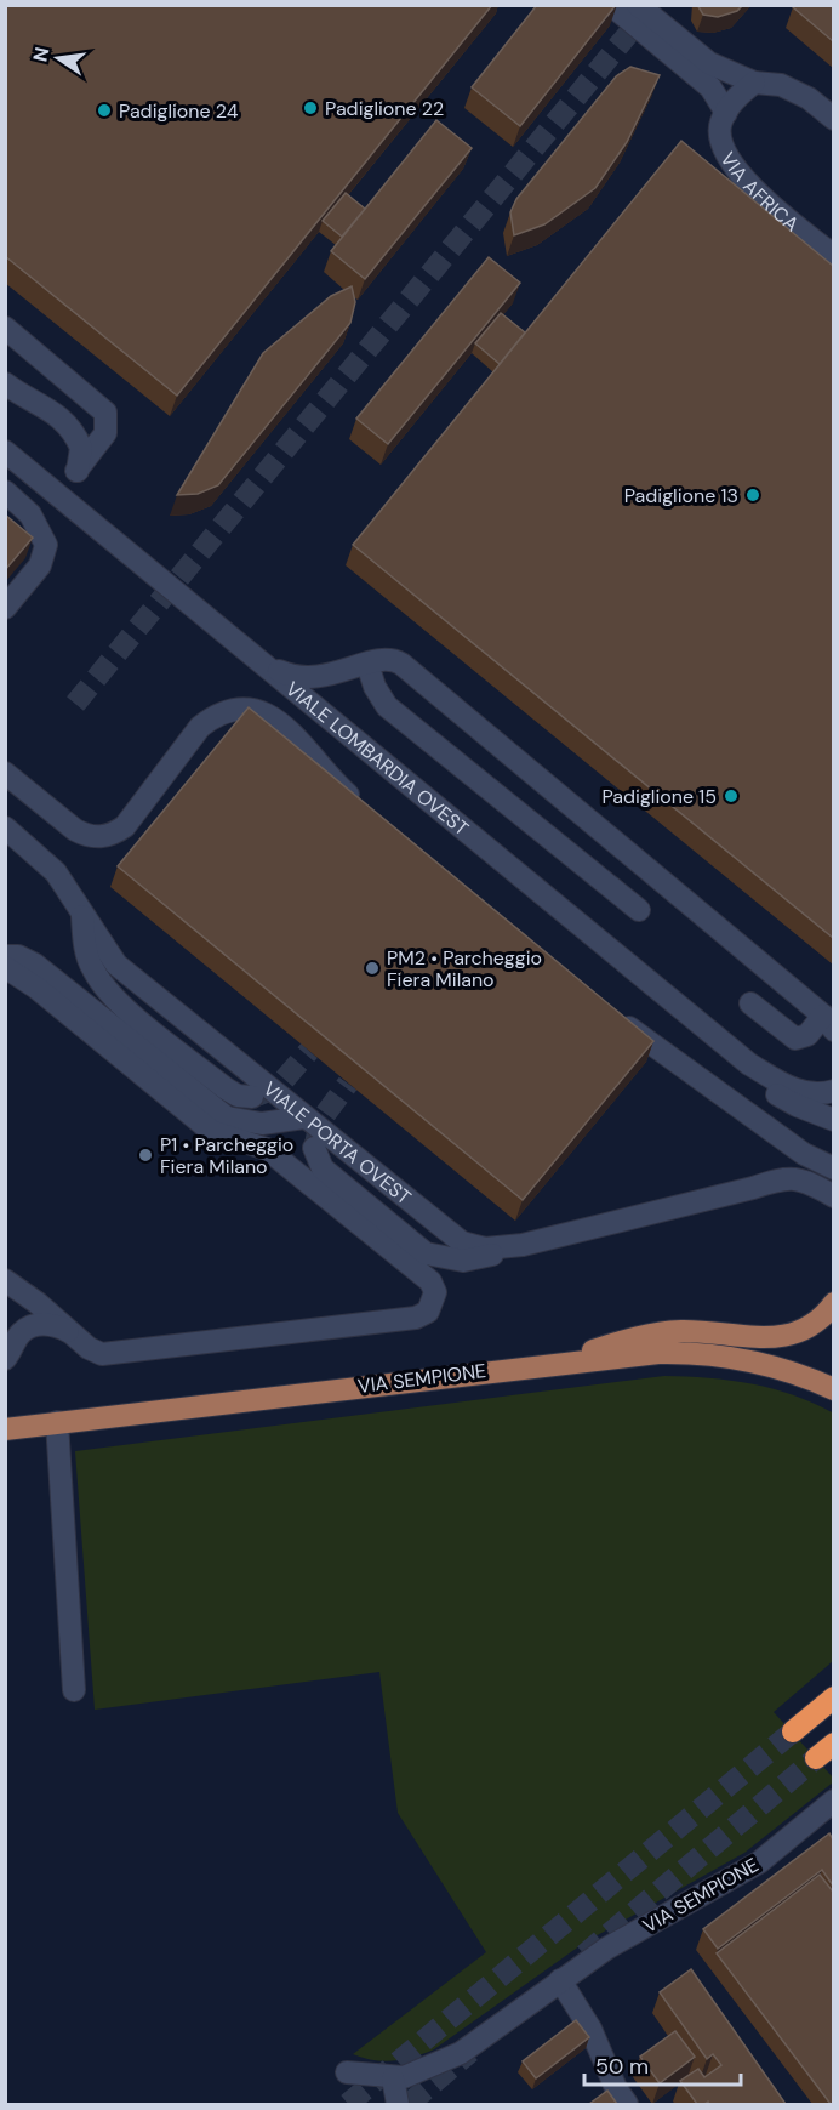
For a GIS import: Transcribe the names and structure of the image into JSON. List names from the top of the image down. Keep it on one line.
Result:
{"streets":{"main road":["VIA SEMPIONE"],"street":["VIA AFRICA","VIALE LOMBARDIA OVEST","VIALE PORTA OVEST"]},"places":["Padiglione 22","Padiglione 24","Padiglione 13","Padiglione 15","PM2 • Parcheggio Fiera Milano","P1 • Parcheggio Fiera Milano"],"scale_bar":"50 m","north":"left"}
